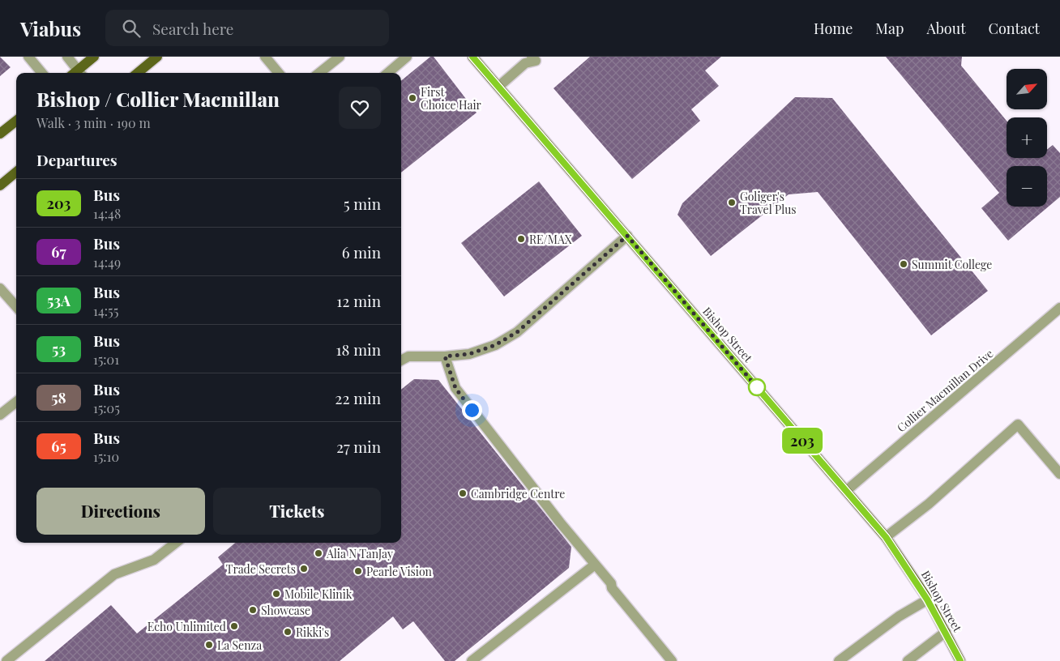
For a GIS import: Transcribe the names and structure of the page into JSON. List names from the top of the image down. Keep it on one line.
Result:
{"streets":{"main road":["Bishop Street"],"street":["Collier Macmillan Drive"]},"crossings":[["Bishop Street","Collier Macmillan Drive"]],"places":["First Choice Hair","Goliger's Travel Plus","RE/MAX","Summit College","Cambridge Centre","Alia N TanJay","Trade Secrets","Pearle Vision","Mobile Klinik","Showcase","Echo Unlimited","Rikki's","La Senza"],"lines":["bus line 203"],"north":"top right","page":{"header":"Viabus","search":"Search here","nav":["Home","Map","About","Contact"],"on_map":"203","map_buttons":["+","−"],"heading":[["Bishop / Collier Macmillan","Walk · 3 min · 190 m"],"Departures"],"list":[{"mark":"203","name":"Bus","note":"14:48","value":"5 min"},{"mark":"67","name":"Bus","note":"14:49","value":"6 min"},{"mark":"53A","name":"Bus","note":"14:55","value":"12 min"},{"mark":"53","name":"Bus","note":"15:01","value":"18 min"},{"mark":"58","name":"Bus","note":"15:05","value":"22 min"},{"mark":"65","name":"Bus","note":"15:10","value":"27 min"}],"buttons":["Directions","Tickets"]}}
